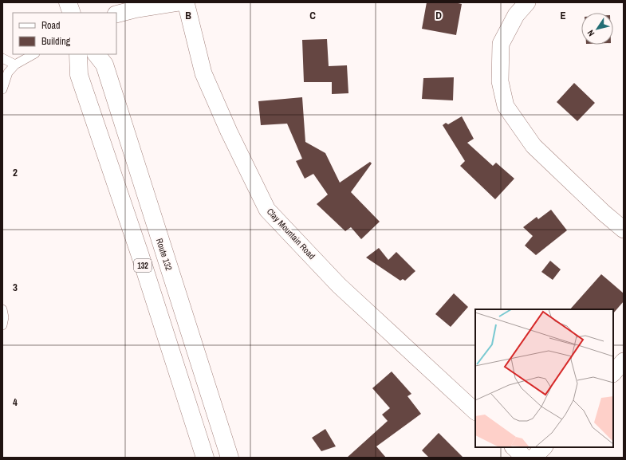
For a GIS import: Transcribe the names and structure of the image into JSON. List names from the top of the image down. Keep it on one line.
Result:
{"streets":{"highway":["Route 132","132"],"street":["Clay Mountain Road"]},"legend":["Road","Building"],"north":"bottom left","grid":{"columns":["B","C","D","E"],"rows":["2","3","4"]}}
